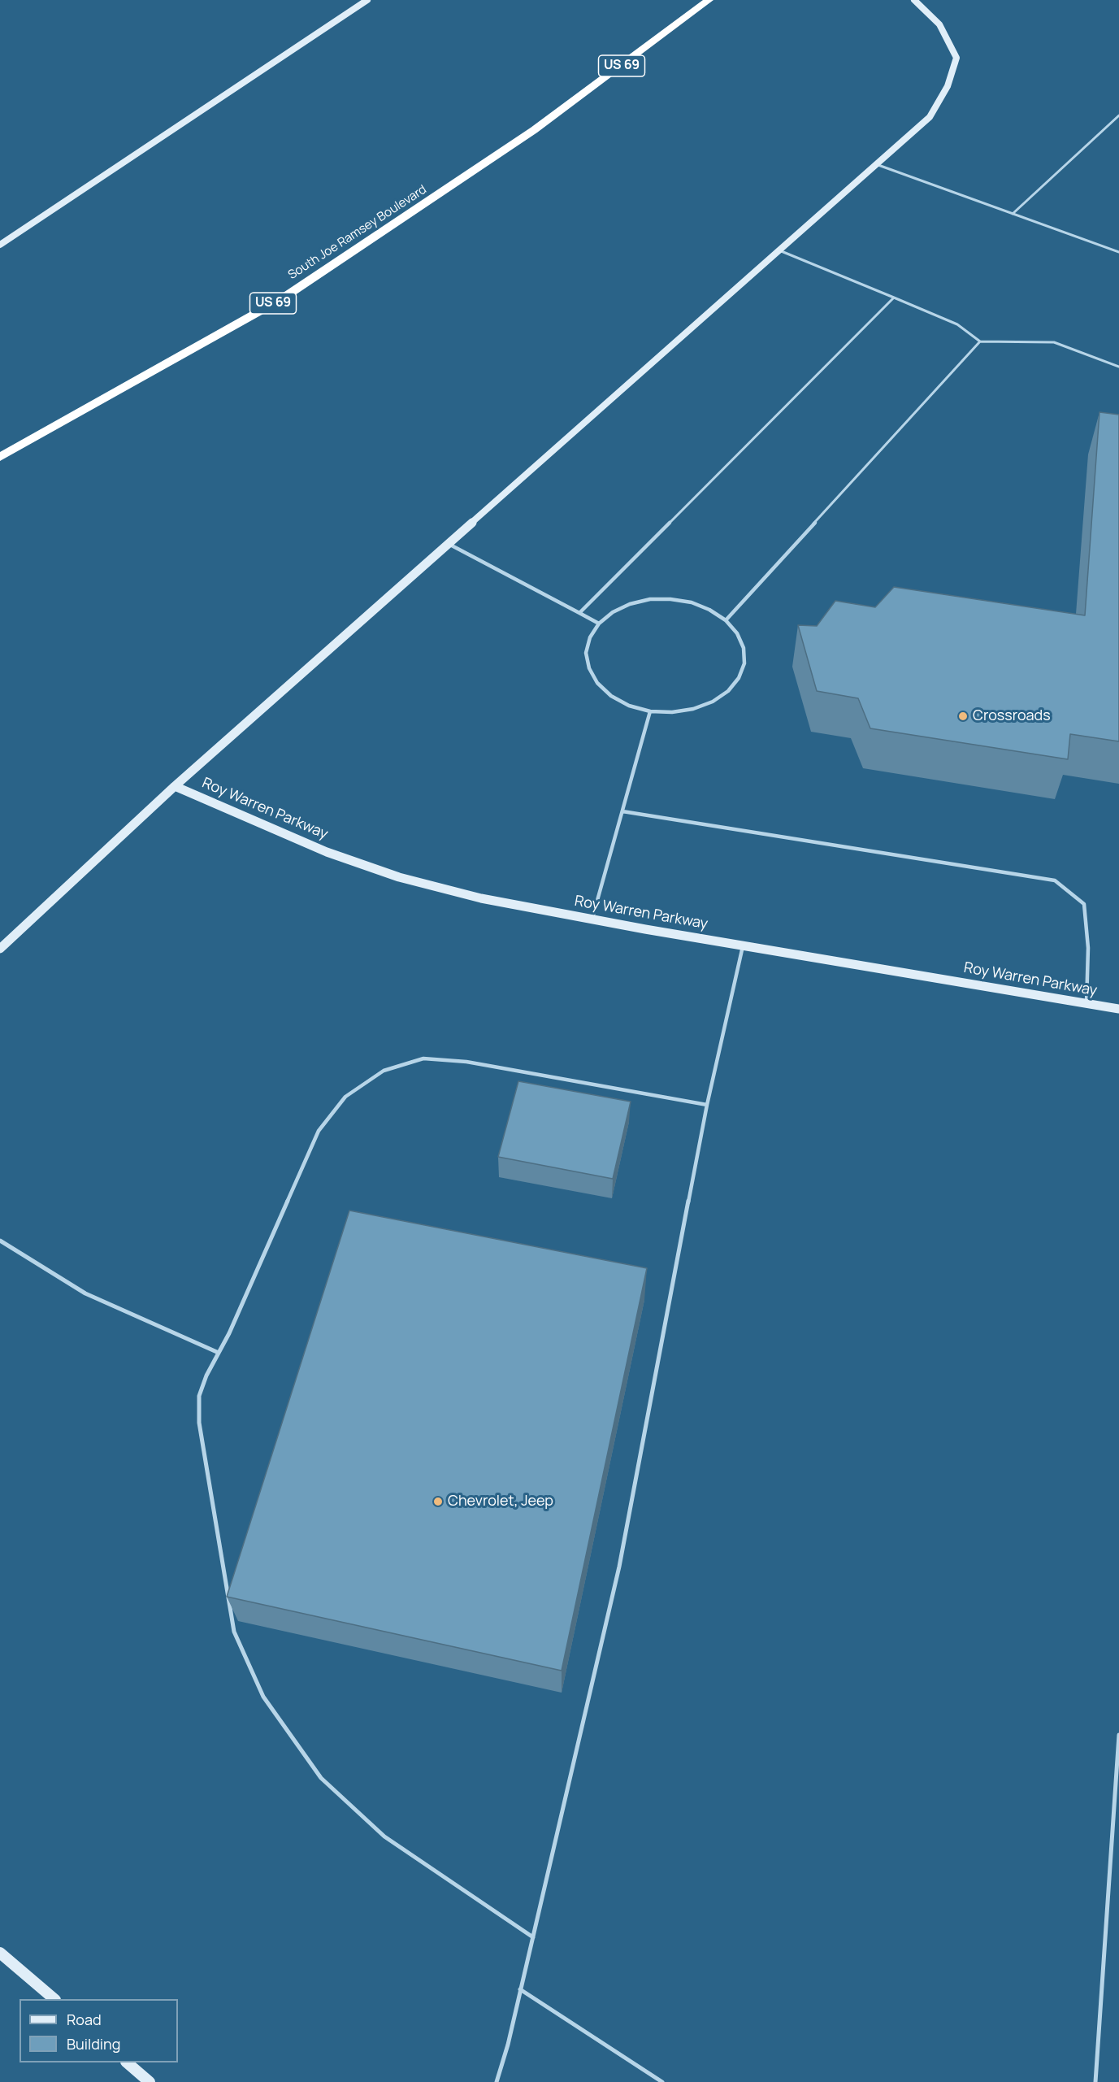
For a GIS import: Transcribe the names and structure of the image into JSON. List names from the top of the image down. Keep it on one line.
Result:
{"streets":{"highway":["US 69","South Joe Ramsey Boulevard"],"street":["Roy Warren Parkway"]},"places":["Crossroads","Chevrolet, Jeep"],"legend":["Road","Building"]}
